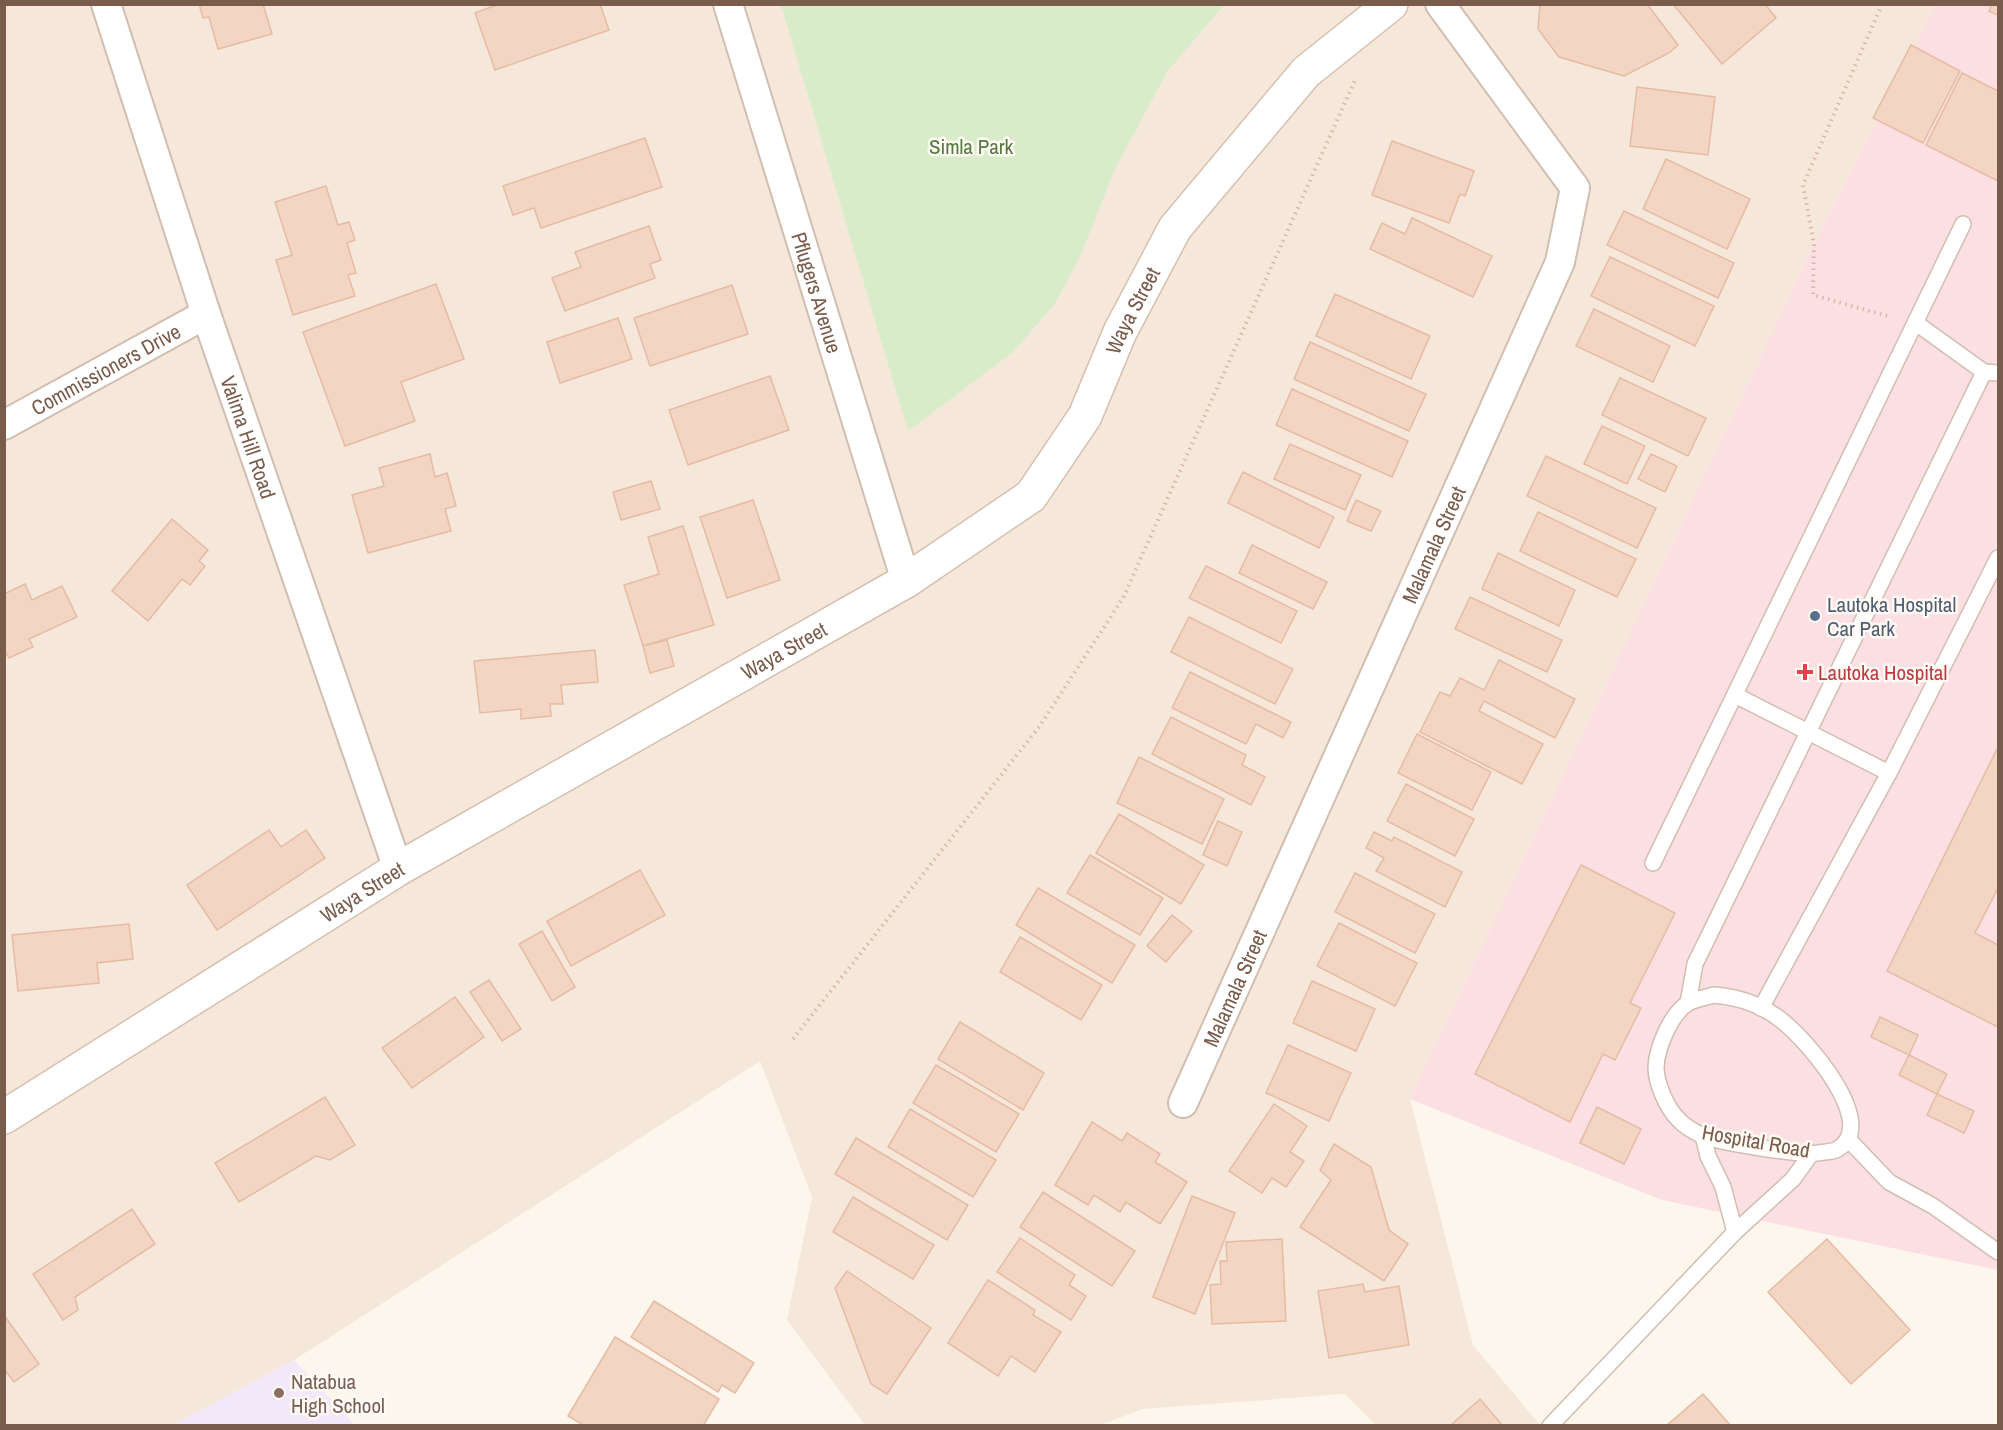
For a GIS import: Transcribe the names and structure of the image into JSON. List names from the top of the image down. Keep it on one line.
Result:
{"streets":{"main road":["Waya Street"],"street":["Pflugers Avenue","Commissioners Drive","Valima Hill Road","Malamala Street"],"lane":["Hospital Road"]},"crossings":[["Pflugers Avenue","Waya Street"],["Waya Street","Valima Hill Road"],["Commissioners Drive","Valima Hill Road"]],"parks":["Simla Park"],"places":{"other":["Lautoka Hospital Car Park","Natabua High School"],"health":["Lautoka Hospital"]}}
